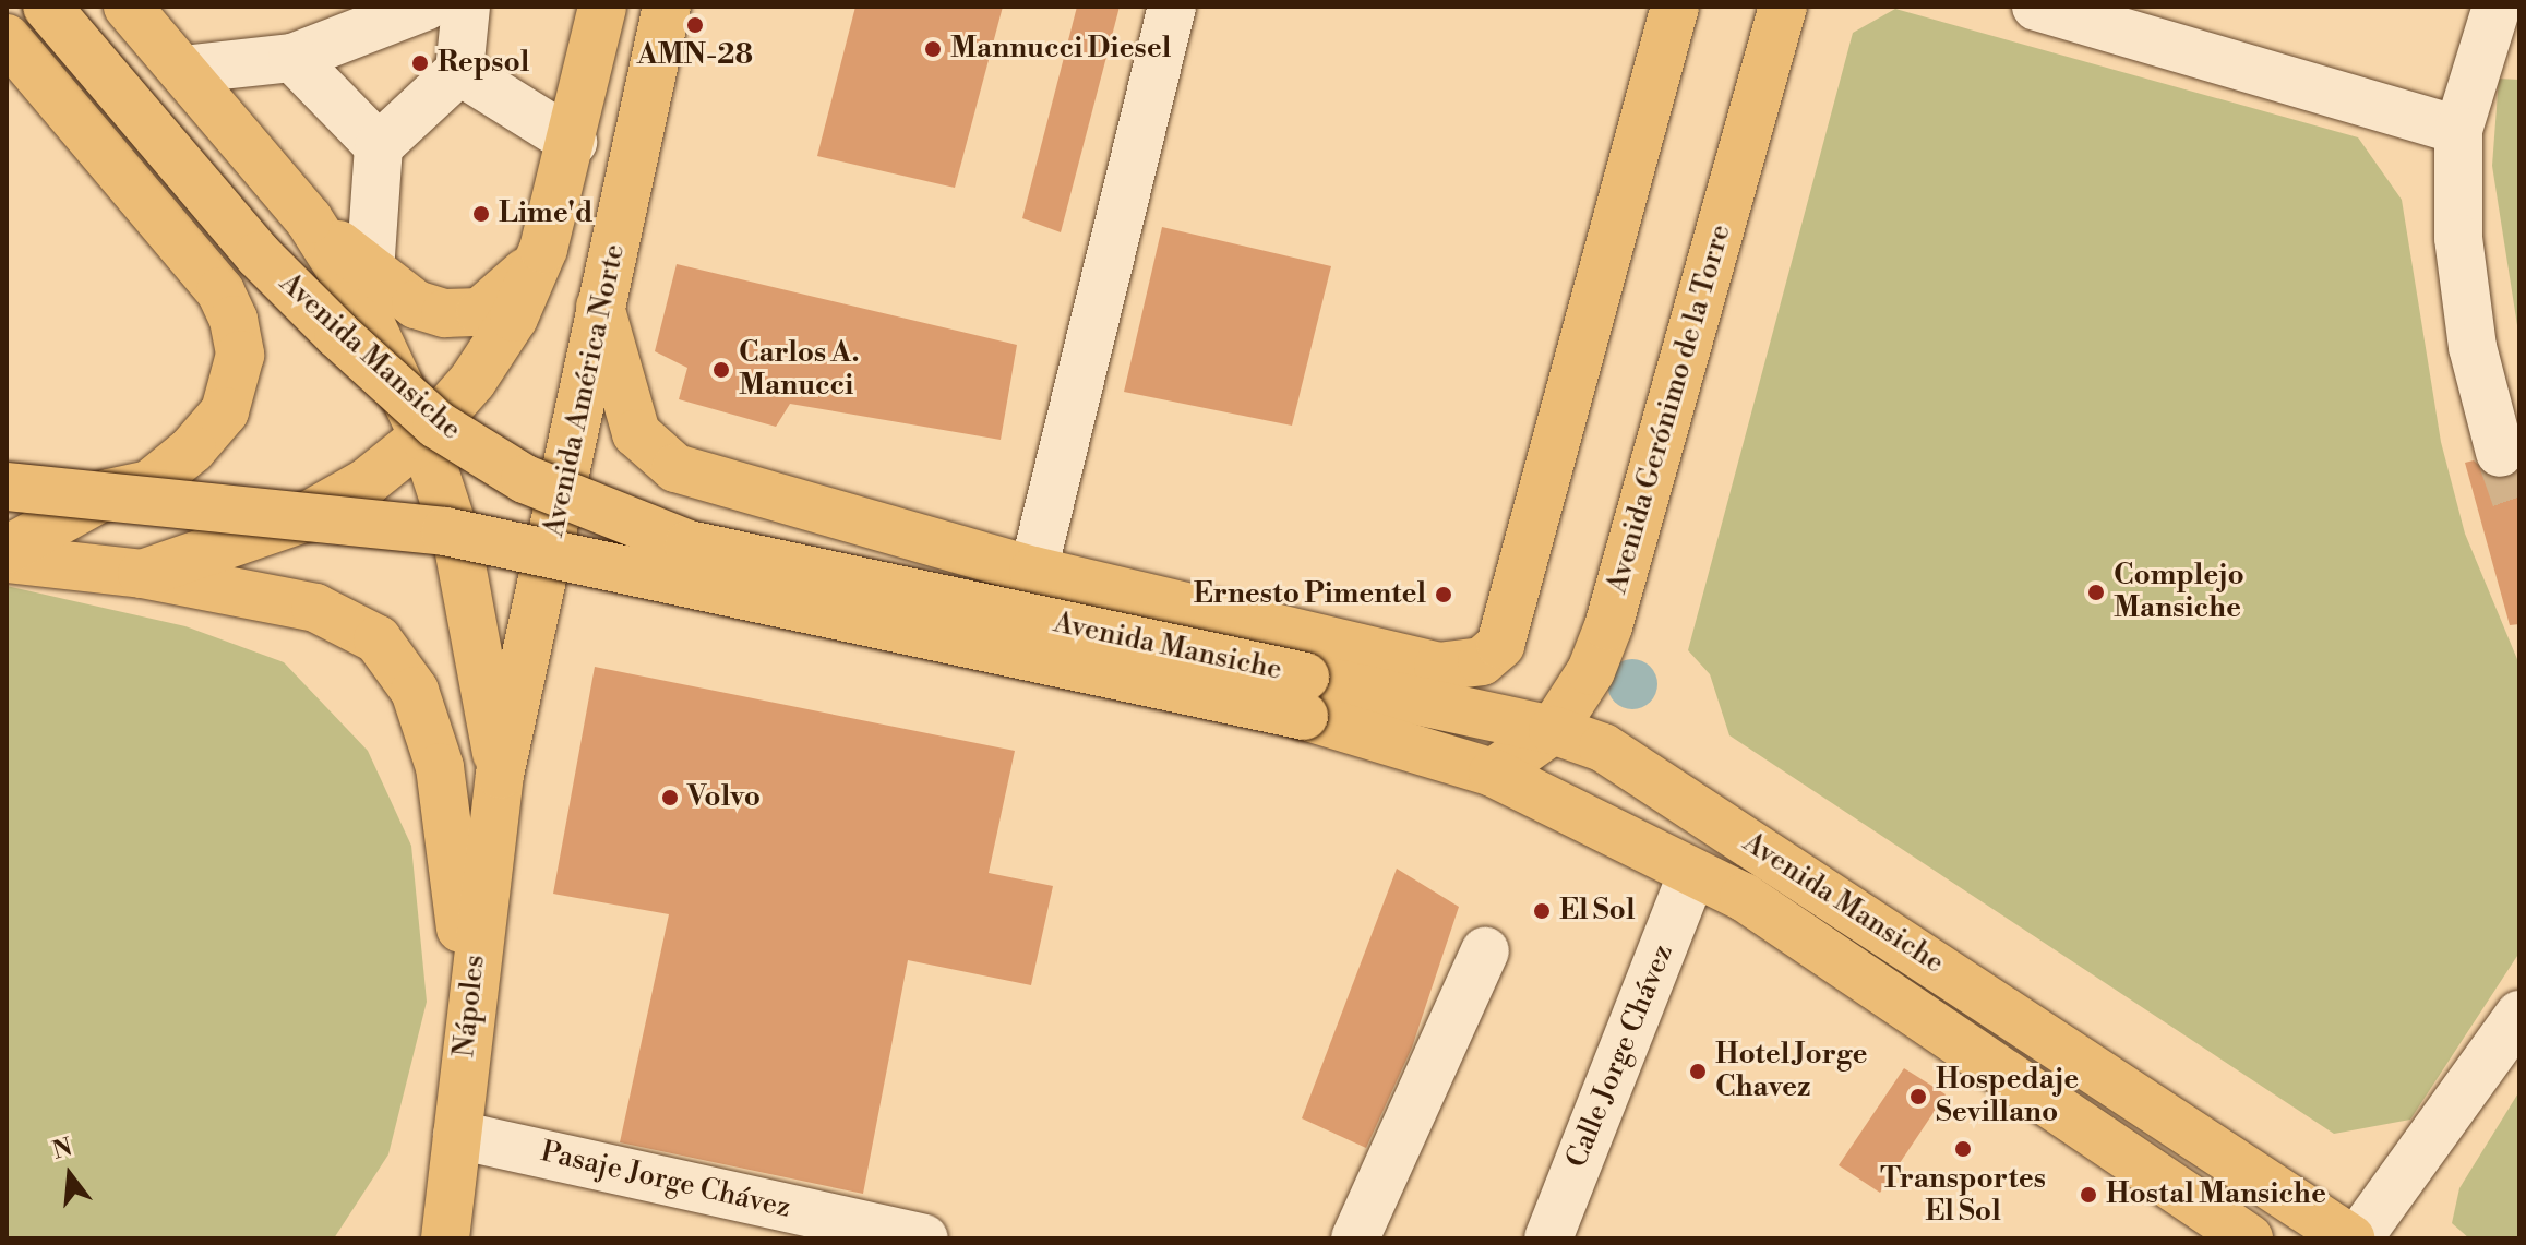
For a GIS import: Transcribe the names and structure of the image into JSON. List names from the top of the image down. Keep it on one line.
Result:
{"streets":{"main road":["Avenida Mansiche","Avenida América Norte","Avenida Gerónimo de la Torre","Nápoles"],"street":["Calle Jorge Chávez","Pasaje Jorge Chávez"]},"crossings":[["Avenida Mansiche","Avenida América Norte"],["Avenida Mansiche","Avenida Gerónimo de la Torre"],["Avenida Mansiche","Calle Jorge Chávez"],["Avenida América Norte","Nápoles"],["Nápoles","Pasaje Jorge Chávez"]],"places":["AMN-28","Mannucci Diesel","Repsol","Lime'd","Carlos A. Manucci","Complejo Mansiche","Ernesto Pimentel","Volvo","El Sol","Hotel Jorge Chavez","Hospedaje Sevillano","Transportes El Sol","Hostal Mansiche"],"north":"top"}
